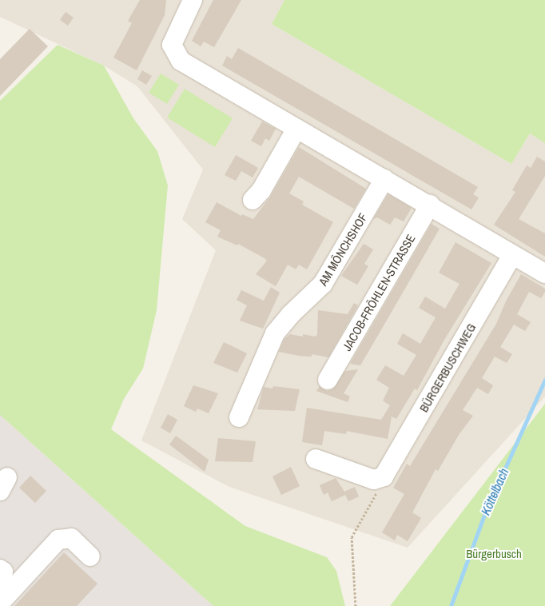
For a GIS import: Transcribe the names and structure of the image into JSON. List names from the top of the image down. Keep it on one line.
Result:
{"streets":{"street":["AM MÖNCHSHOF","JACOB-FRÖHLEN-STRASSE","BÜRGERBUSCHWEG"]},"water":["Köttelbach"],"parks":["Bürgerbusch"]}
